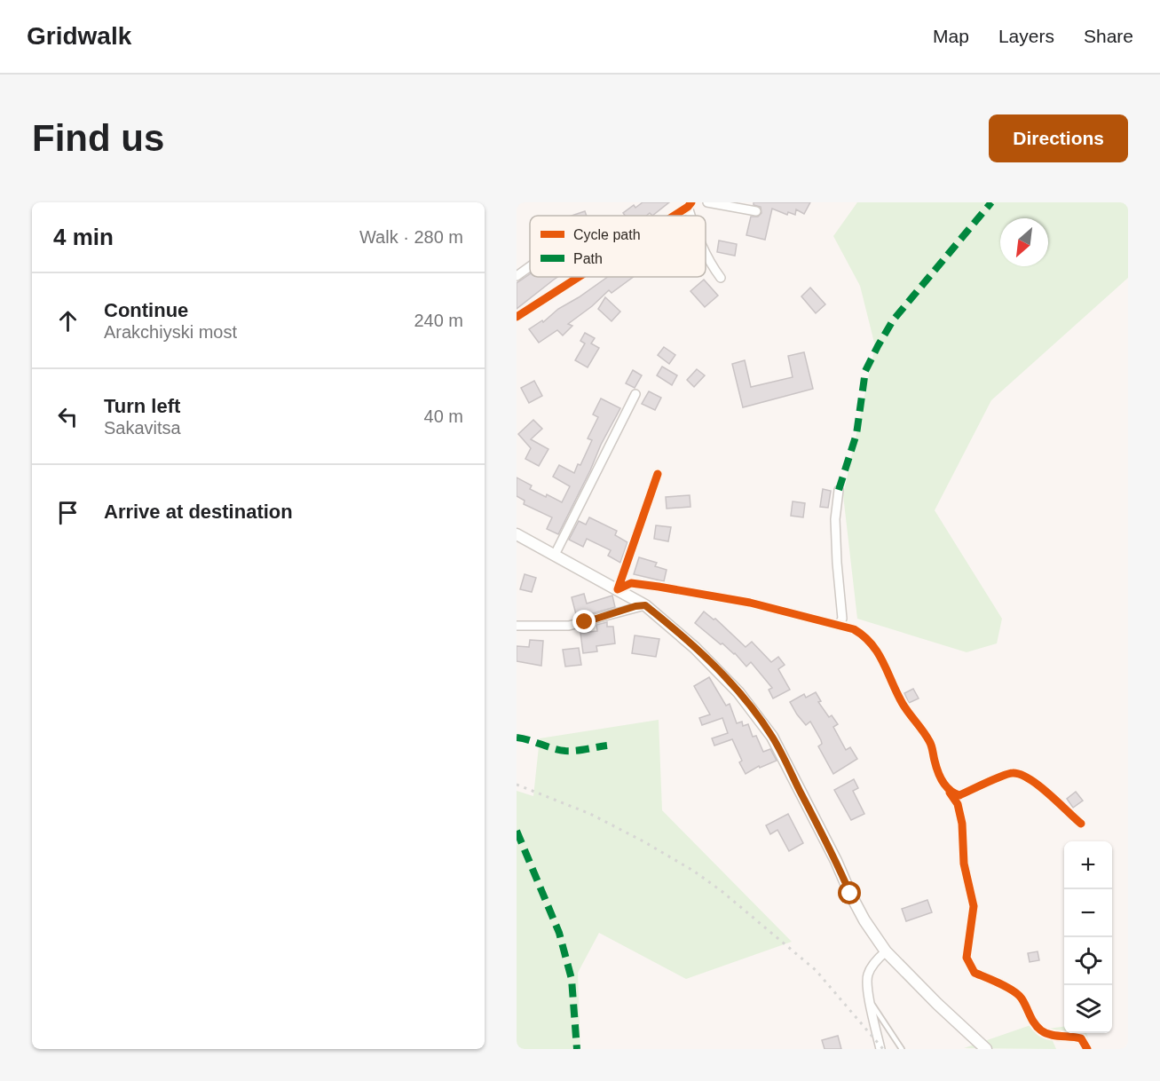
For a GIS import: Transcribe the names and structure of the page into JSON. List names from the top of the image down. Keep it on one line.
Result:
{"legend":["Cycle path","Path"],"north":"bottom left","page":{"header":"Gridwalk","nav":["Map","Layers","Share"],"buttons":"Directions","title":"Find us","heading":["4 min","Walk · 280 m"],"list":[["Continue","Arakchiyski most","240 m"],["Turn left","Sakavitsa","40 m"],"Arrive at destination"],"map_buttons":["+","−"]}}
